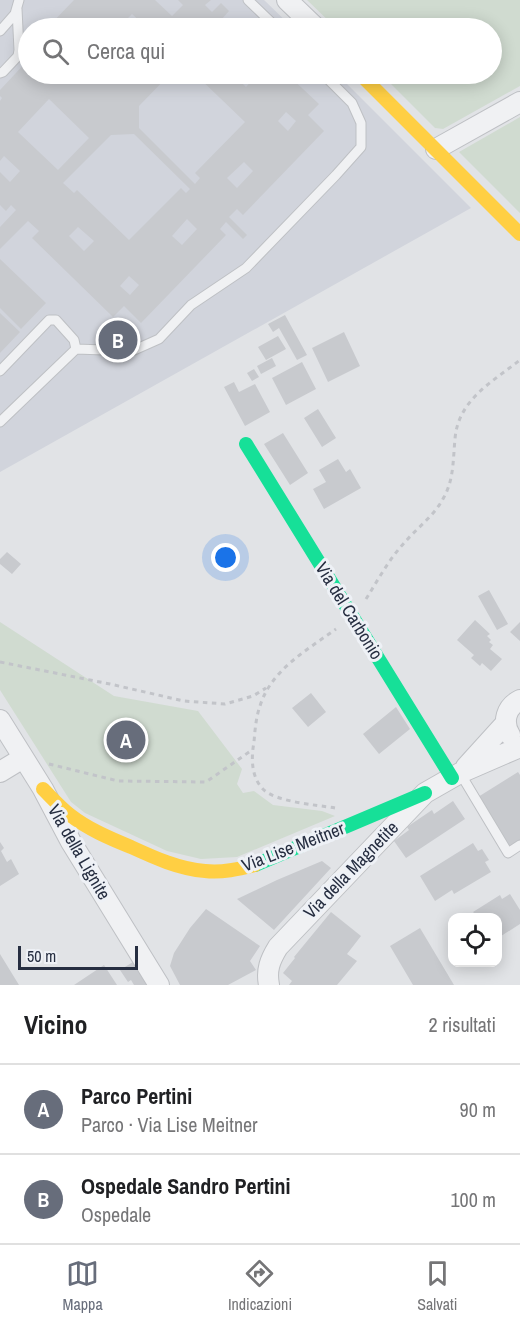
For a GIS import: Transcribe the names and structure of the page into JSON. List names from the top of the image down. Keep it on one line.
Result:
{"streets":{"street":["Via del Carbonio","Via Lise Meitner","Via della Lignite","Via della Magnetite"]},"crossings":[["Via del Carbonio","Via della Magnetite"],["Via Lise Meitner","Via della Lignite"],["Via Lise Meitner","Via della Magnetite"]],"scale_bar":"50 m","page":{"search":"Cerca qui","pins":["B","A"],"scale":"50 m","heading":["Vicino","2 risultati"],"list":[{"mark":"A","name":"Parco Pertini","note":"Parco · Via Lise Meitner","value":"90 m"},{"mark":"B","name":"Ospedale Sandro Pertini","note":"Ospedale","value":"100 m"}],"nav":["Mappa","Indicazioni","Salvati"]}}
